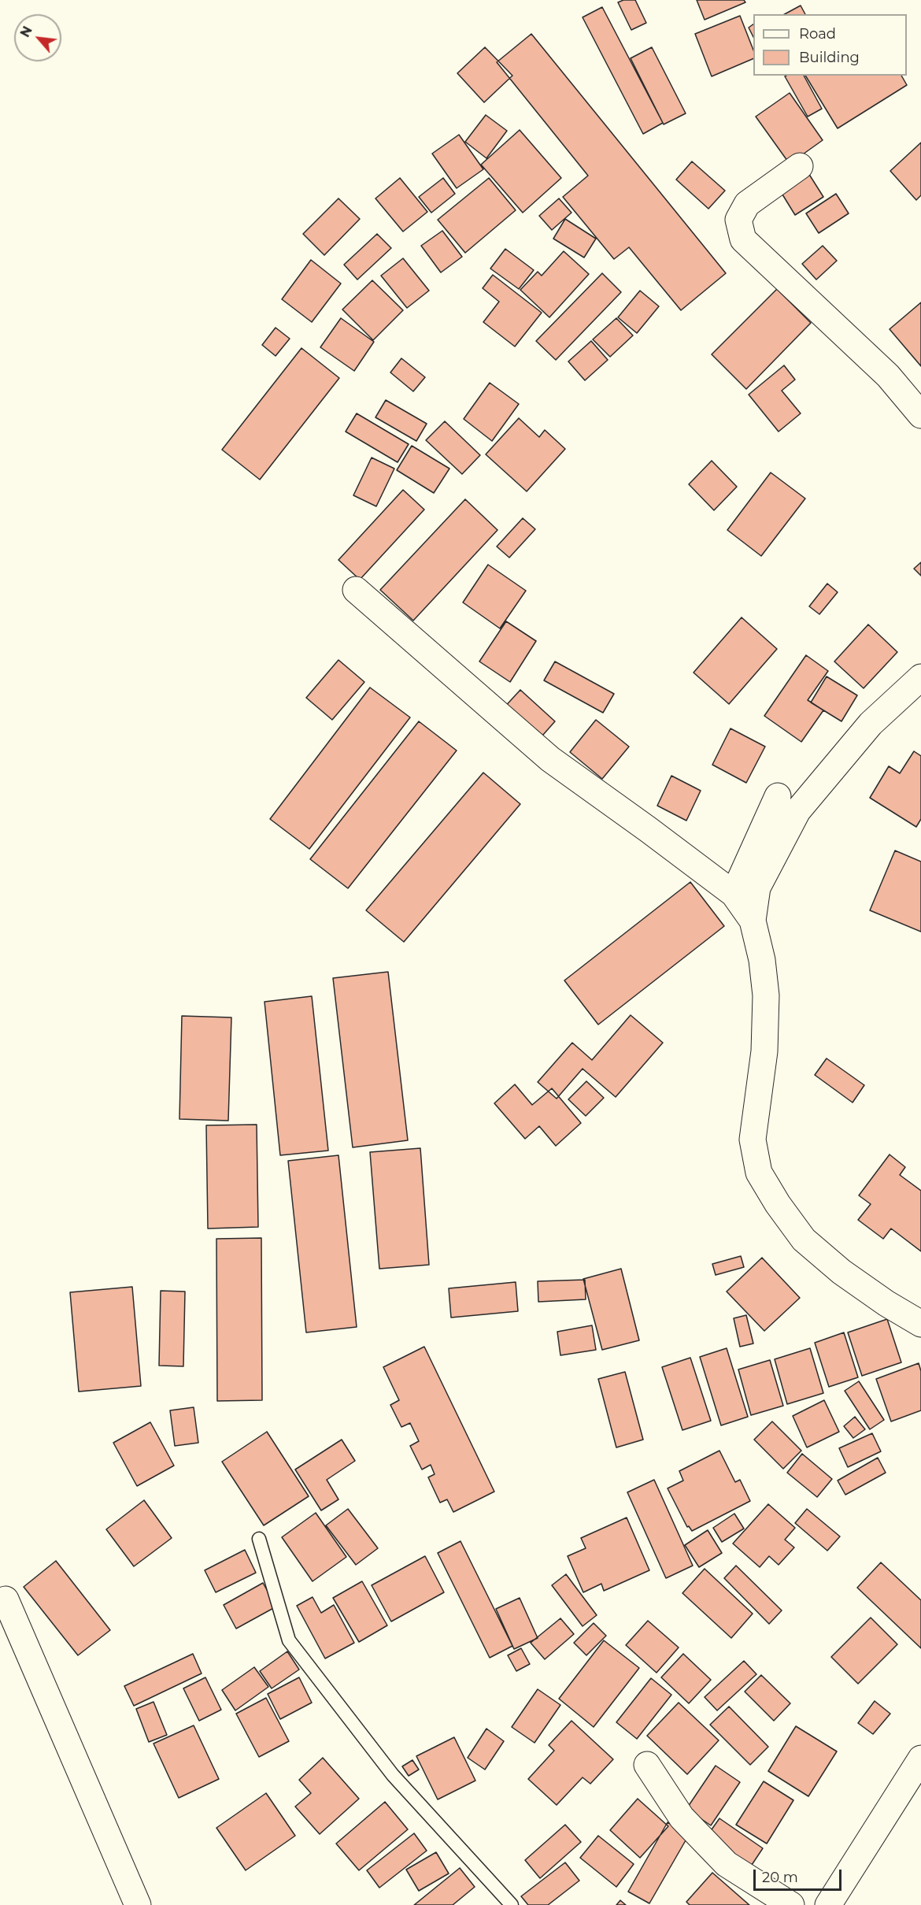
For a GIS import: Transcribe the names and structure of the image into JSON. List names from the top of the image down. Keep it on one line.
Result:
{"legend":["Road","Building"],"scale_bar":"20 m","north":"top left"}
